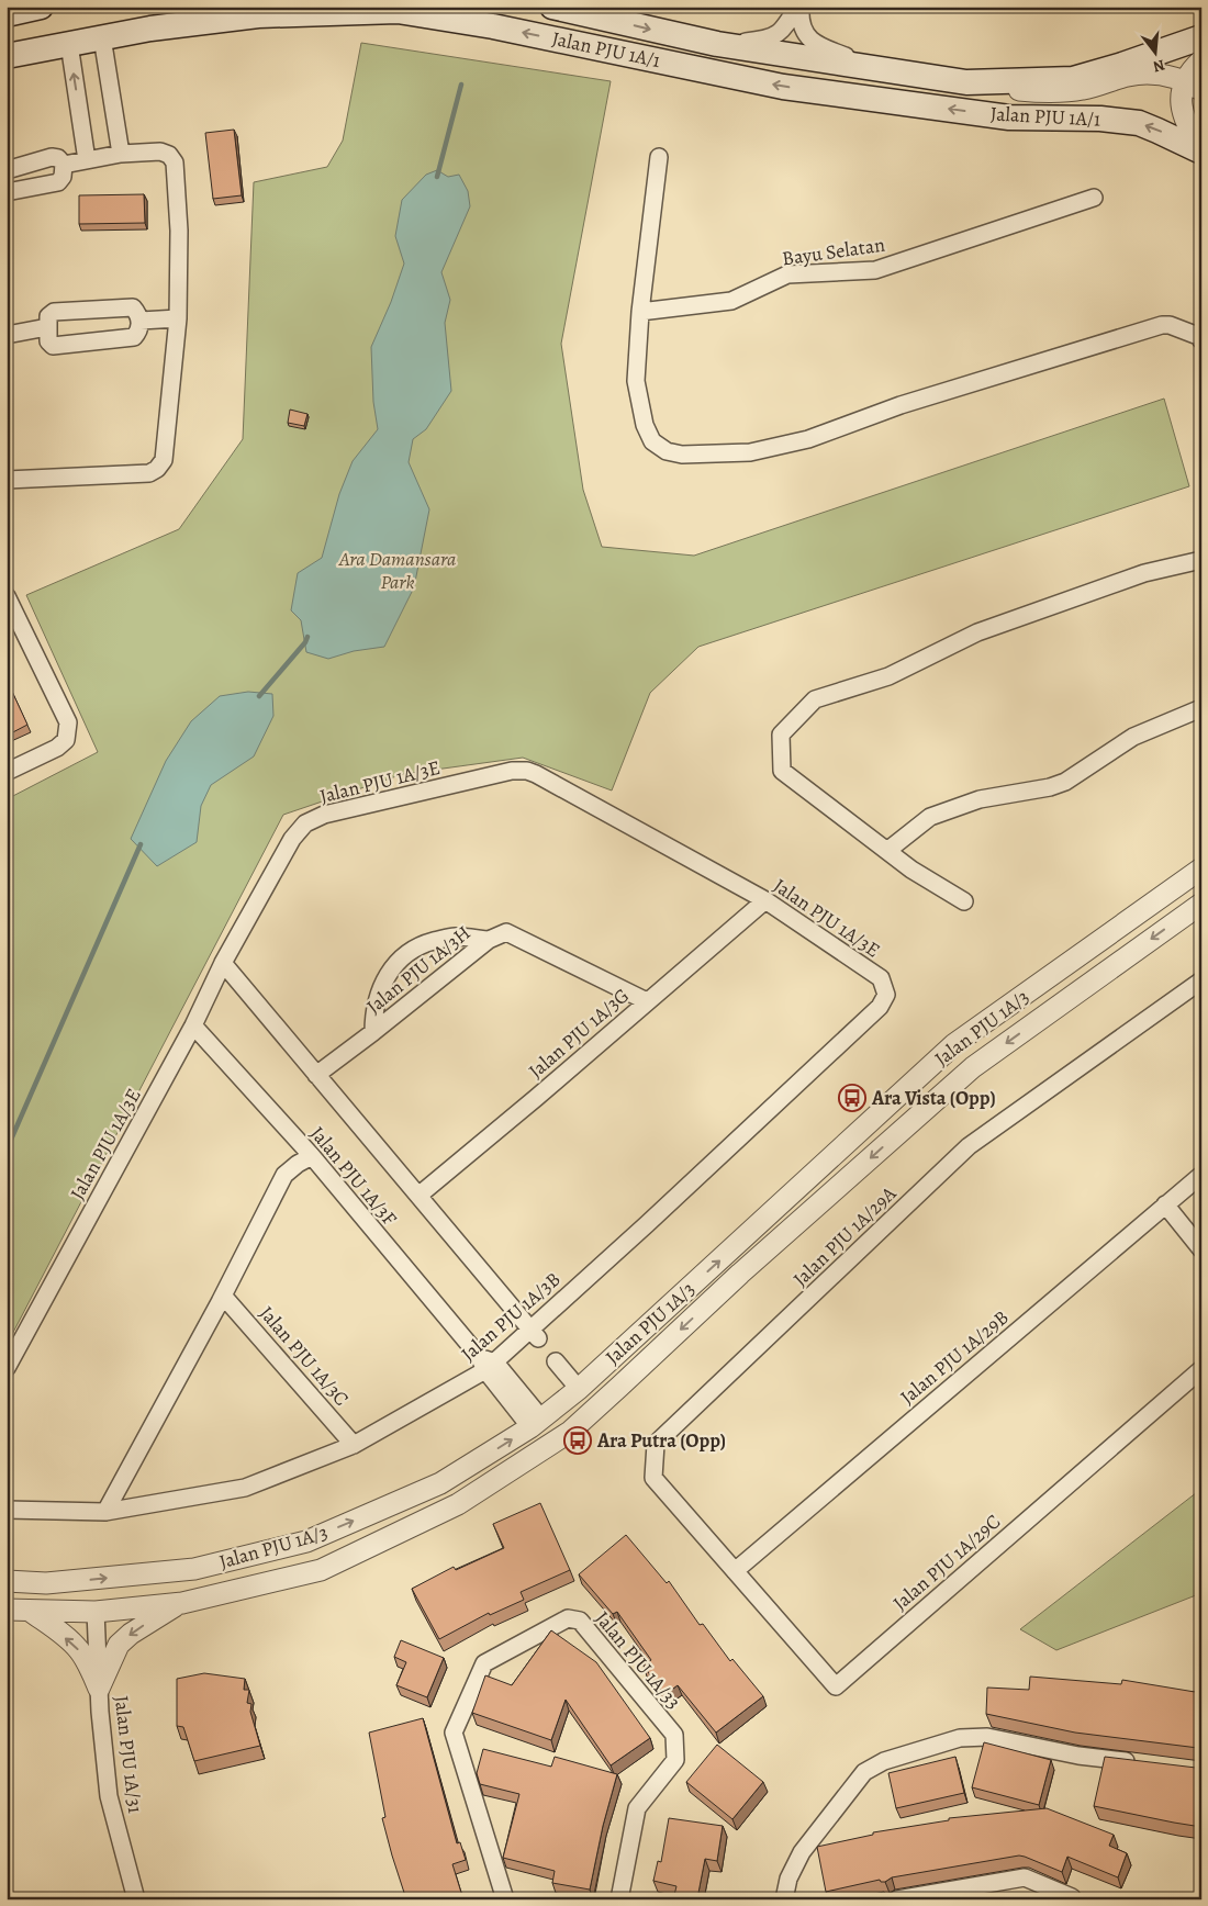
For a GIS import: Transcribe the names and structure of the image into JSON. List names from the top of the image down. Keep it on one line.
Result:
{"streets":{"main road":["Jalan PJU 1A/1"],"street":["Bayu Selatan","Jalan PJU 1A/3E","Jalan PJU 1A/3H","Jalan PJU 1A/3","Jalan PJU 1A/3G","Jalan PJU 1A/3F","Jalan PJU 1A/29A","Jalan PJU 1A/3B","Jalan PJU 1A/3C","Jalan PJU 1A/29B","Jalan PJU 1A/29C","Jalan PJU 1A/33","Jalan PJU 1A/31"]},"crossings":[["Jalan PJU 1A/3E","Jalan PJU 1A/3G"],["Jalan PJU 1A/3E","Jalan PJU 1A/3F"],["Jalan PJU 1A/3E","Jalan PJU 1A/3B"],["Jalan PJU 1A/3H","Jalan PJU 1A/3G"],["Jalan PJU 1A/3","Jalan PJU 1A/3F"],["Jalan PJU 1A/3","Jalan PJU 1A/31"],["Jalan PJU 1A/3F","Jalan PJU 1A/3B"],["Jalan PJU 1A/29A","Jalan PJU 1A/29B"],["Jalan PJU 1A/29A","Jalan PJU 1A/29C"],["Jalan PJU 1A/3B","Jalan PJU 1A/3C"],["Jalan PJU 1A/29B","Jalan PJU 1A/29C"]],"parks":["Ara Damansara Park"],"places":{"bus stop":["Ara Vista (Opp)","Ara Putra (Opp)"]},"north":"bottom"}
